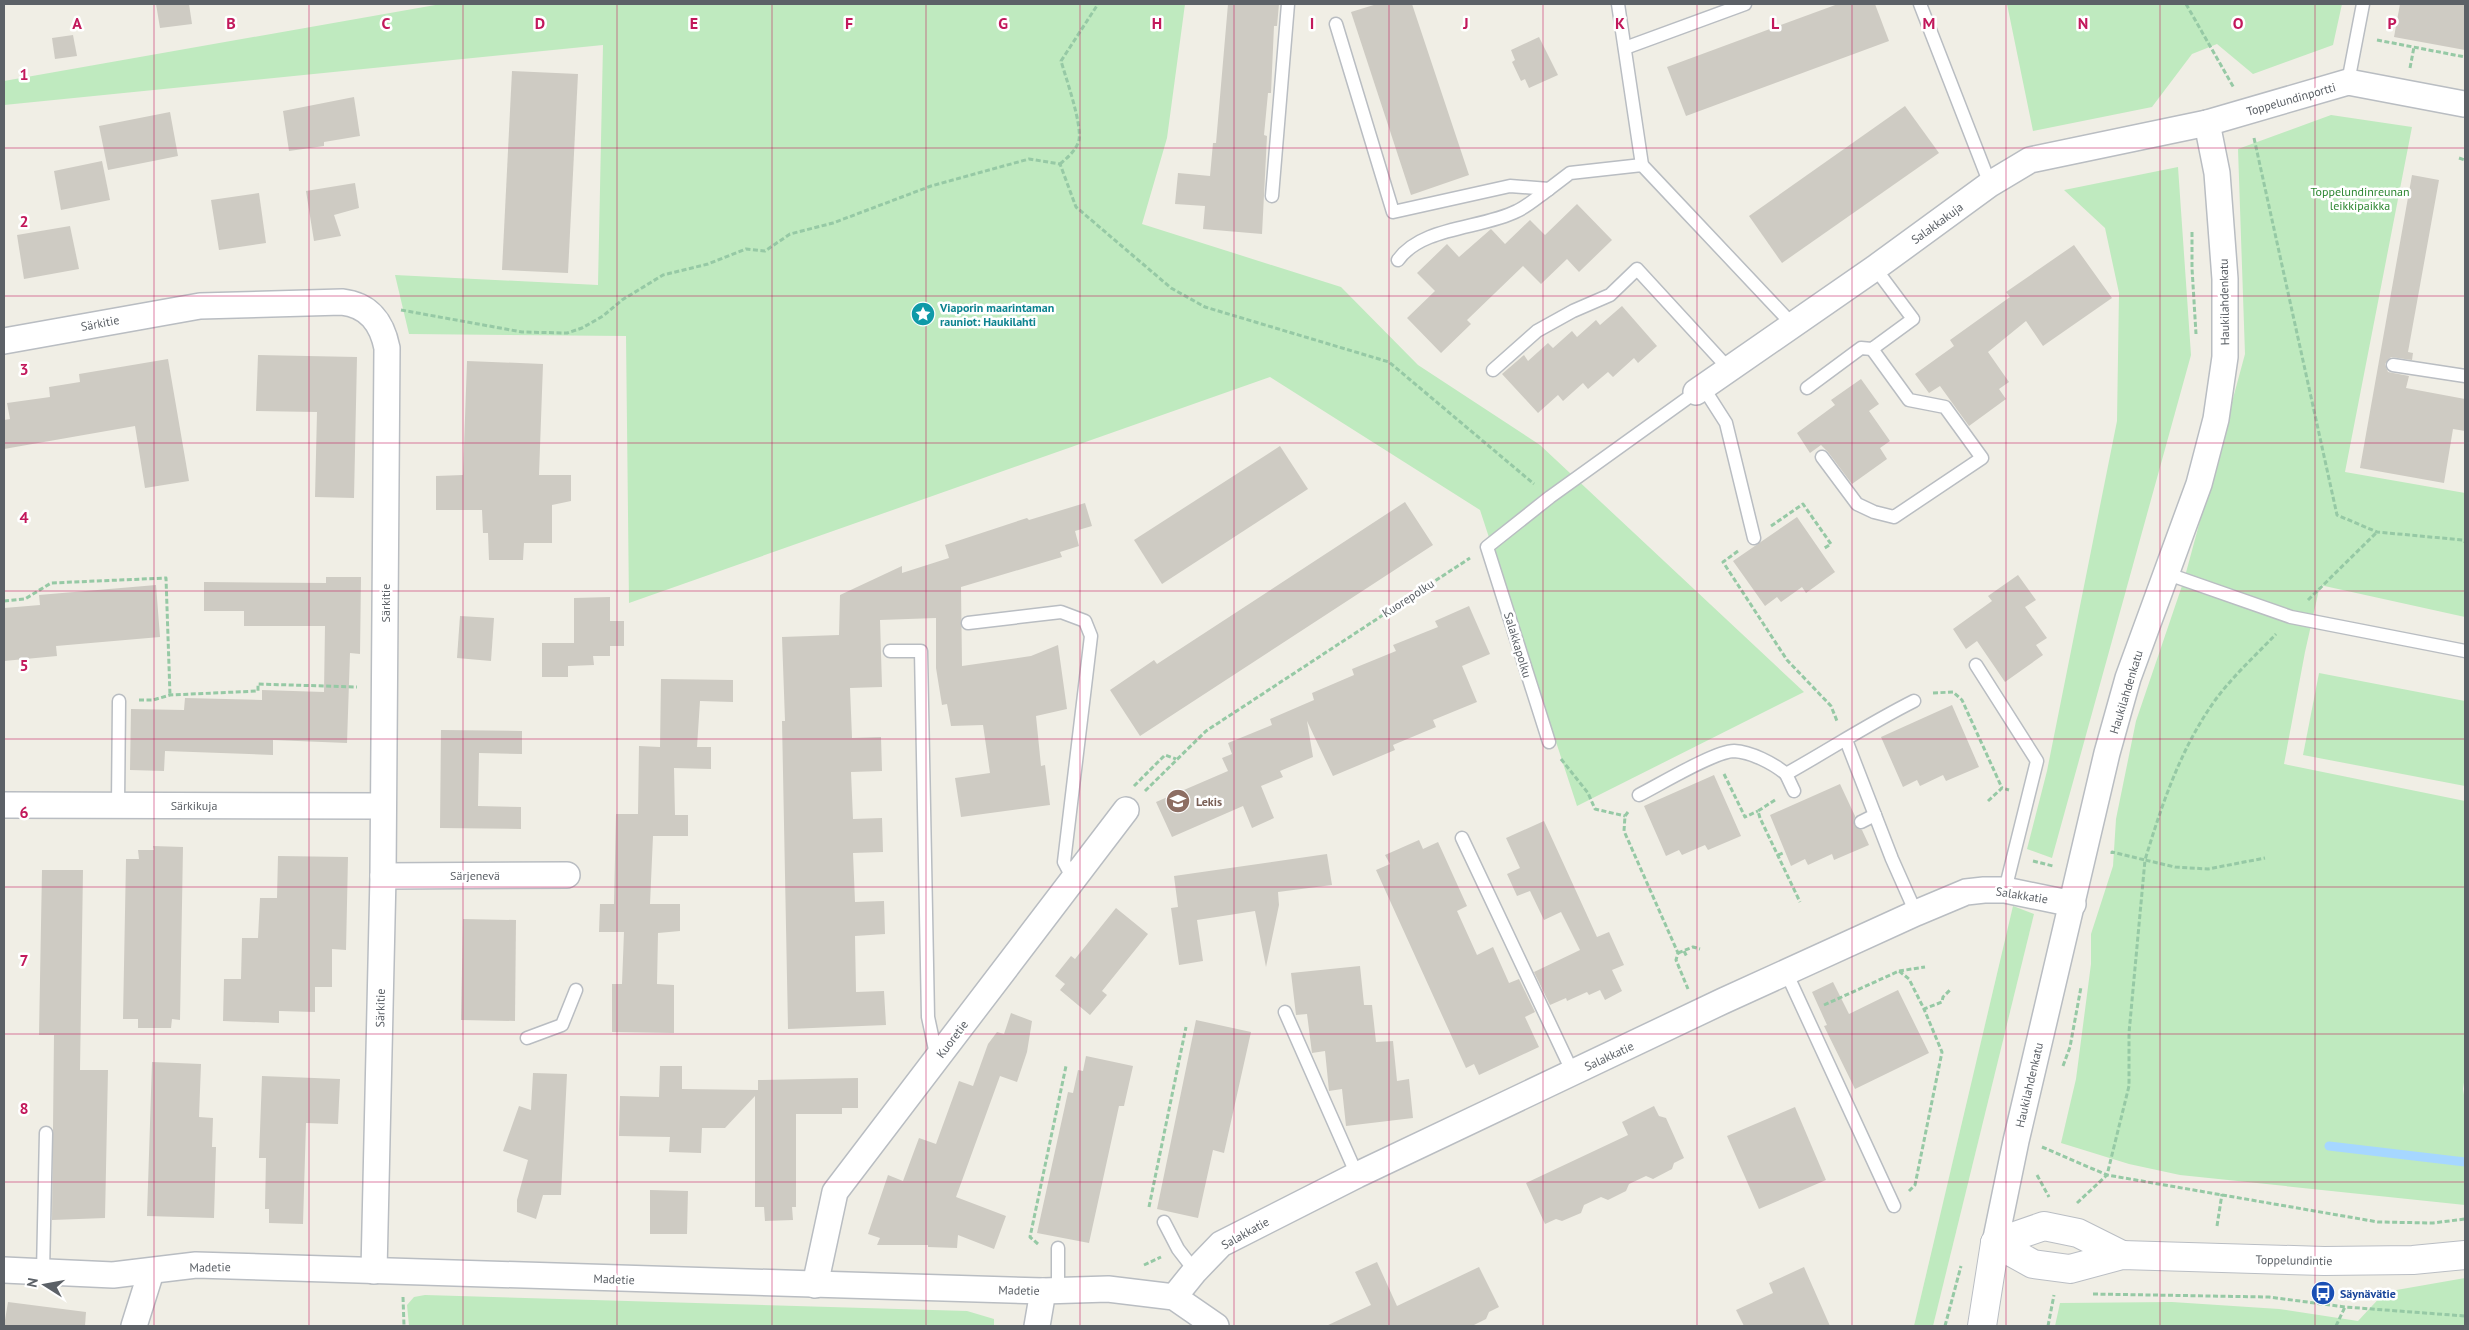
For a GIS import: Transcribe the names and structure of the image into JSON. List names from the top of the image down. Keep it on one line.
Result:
{"streets":{"main road":["Haukilahdenkatu","Toppelundintie"],"street":["Toppelundinportti","Salakkakuja","Särkitie","Särkikuja","Särjenevä","Salakkatie","Kuoretie","Madetie"],"lane":["Salakkapolku"],"path":["Kuorepolku"]},"crossings":[["Toppelundinportti","Salakkakuja"],["Toppelundinportti","Haukilahdenkatu"],["Salakkakuja","Haukilahdenkatu"],["Haukilahdenkatu","Salakkatie"],["Haukilahdenkatu","Toppelundintie"],["Särkitie","Särkikuja"],["Särkitie","Särjenevä"],["Särkitie","Madetie"],["Kuorepolku","Salakkapolku"],["Kuorepolku","Kuoretie"],["Salakkatie","Madetie"],["Kuoretie","Madetie"]],"parks":["Toppelundinreunan leikkipaikka"],"places":{"place":["Viaporin maarintaman rauniot: Haukilahti"],"school or university":["Lekis"],"bus stop":["Säynävätie"]},"north":"left","grid":{"columns":["A","B","C","D","E","F","G","H","I","J","K","L","M","N","O","P"],"rows":["1","2","3","4","5","6","7","8"]}}
